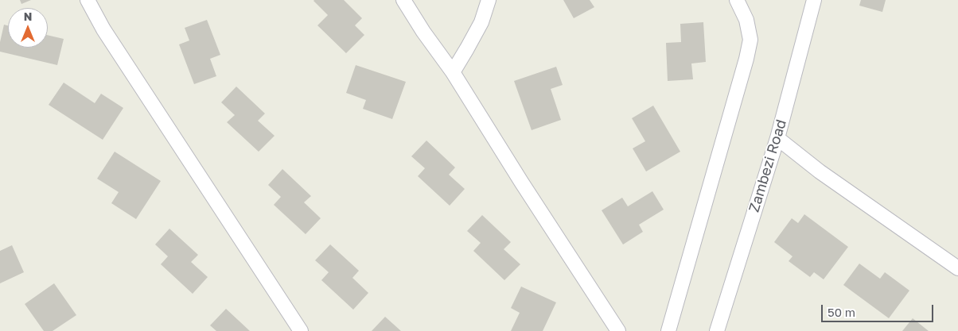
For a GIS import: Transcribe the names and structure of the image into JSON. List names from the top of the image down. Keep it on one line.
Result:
{"streets":{"street":["Zambezi Road"]},"scale_bar":"50 m","north":"top"}
